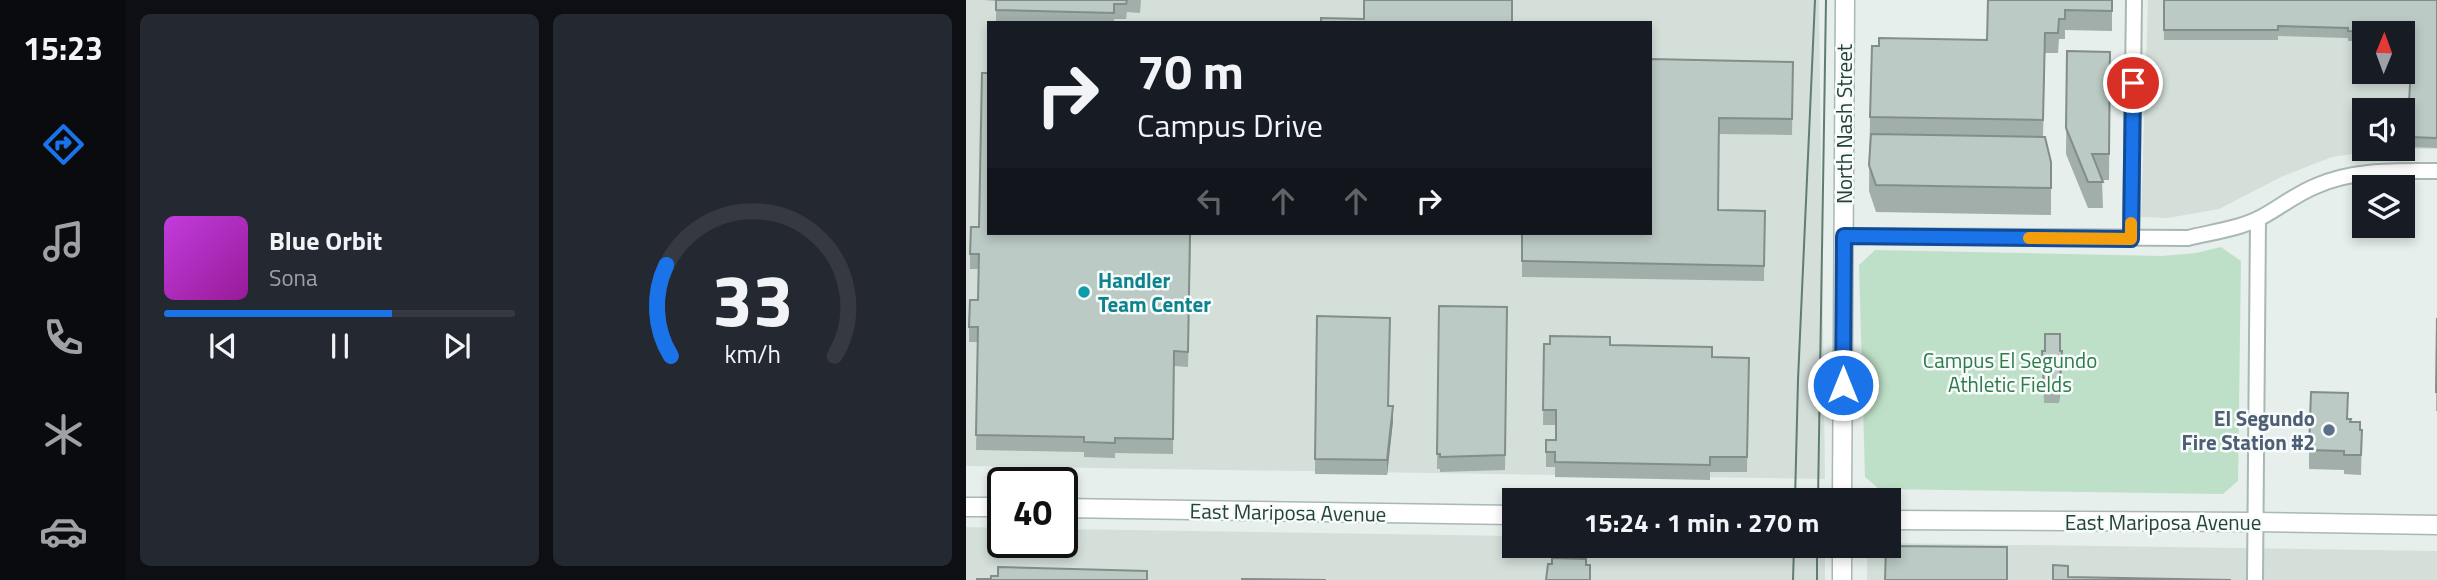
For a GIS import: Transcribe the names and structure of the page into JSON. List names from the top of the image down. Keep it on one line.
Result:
{"streets":{"street":["North Nash Street","East Mariposa Avenue"]},"parks":["Campus El Segundo Athletic Fields"],"places":["Handler Team Center","El Segundo Fire Station #2"],"north":"top","page":{"tabs":"15:23","turn":["70 m","Campus Drive"],"song":["Blue Orbit","Sona"],"limit":"40","trip":"15:24 · 1 min · 270 m","gauge":["33","km/h"]}}
